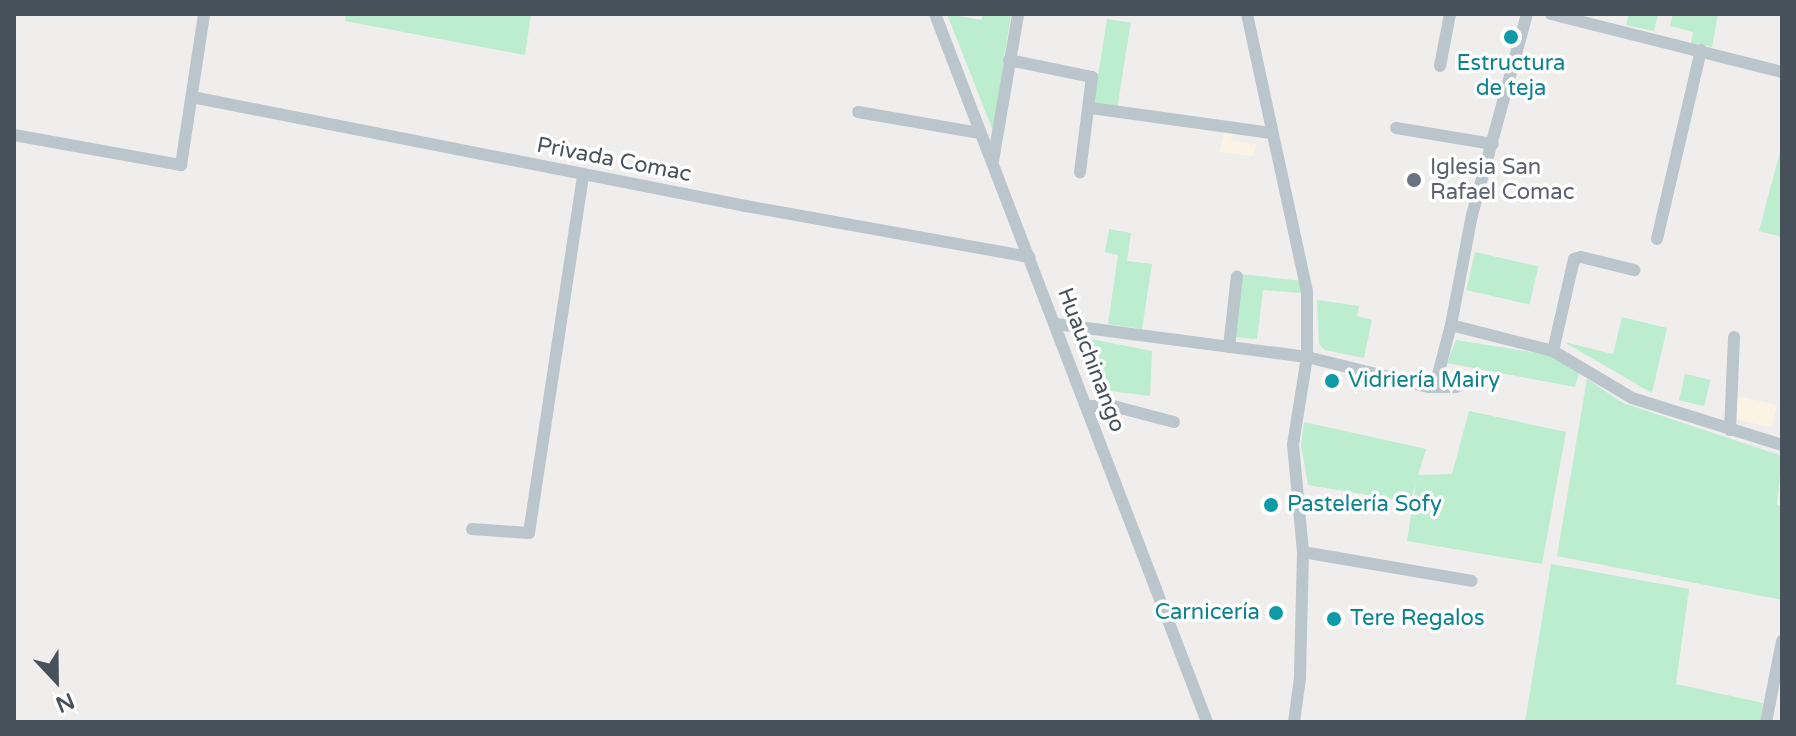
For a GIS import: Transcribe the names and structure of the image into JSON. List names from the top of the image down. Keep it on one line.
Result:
{"streets":{"street":["Privada Comac","Huauchinango"]},"crossings":[["Privada Comac","Huauchinango"]],"places":["Estructura de teja","Iglesia San Rafael Comac","Vidriería Mairy","Pastelería Sofy","Carnicería","Tere Regalos"],"north":"bottom"}
